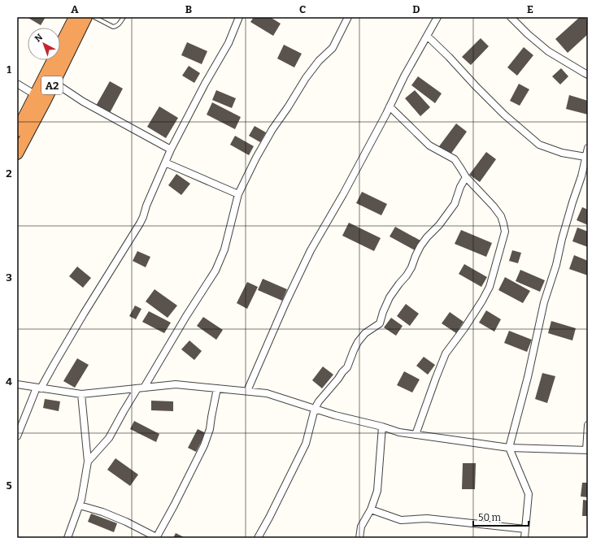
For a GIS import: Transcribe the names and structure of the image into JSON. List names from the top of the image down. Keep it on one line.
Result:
{"streets":{"highway":["A2"]},"scale_bar":"50 m","north":"top left","grid":{"columns":["A","B","C","D","E"],"rows":["1","2","3","4","5"]}}
